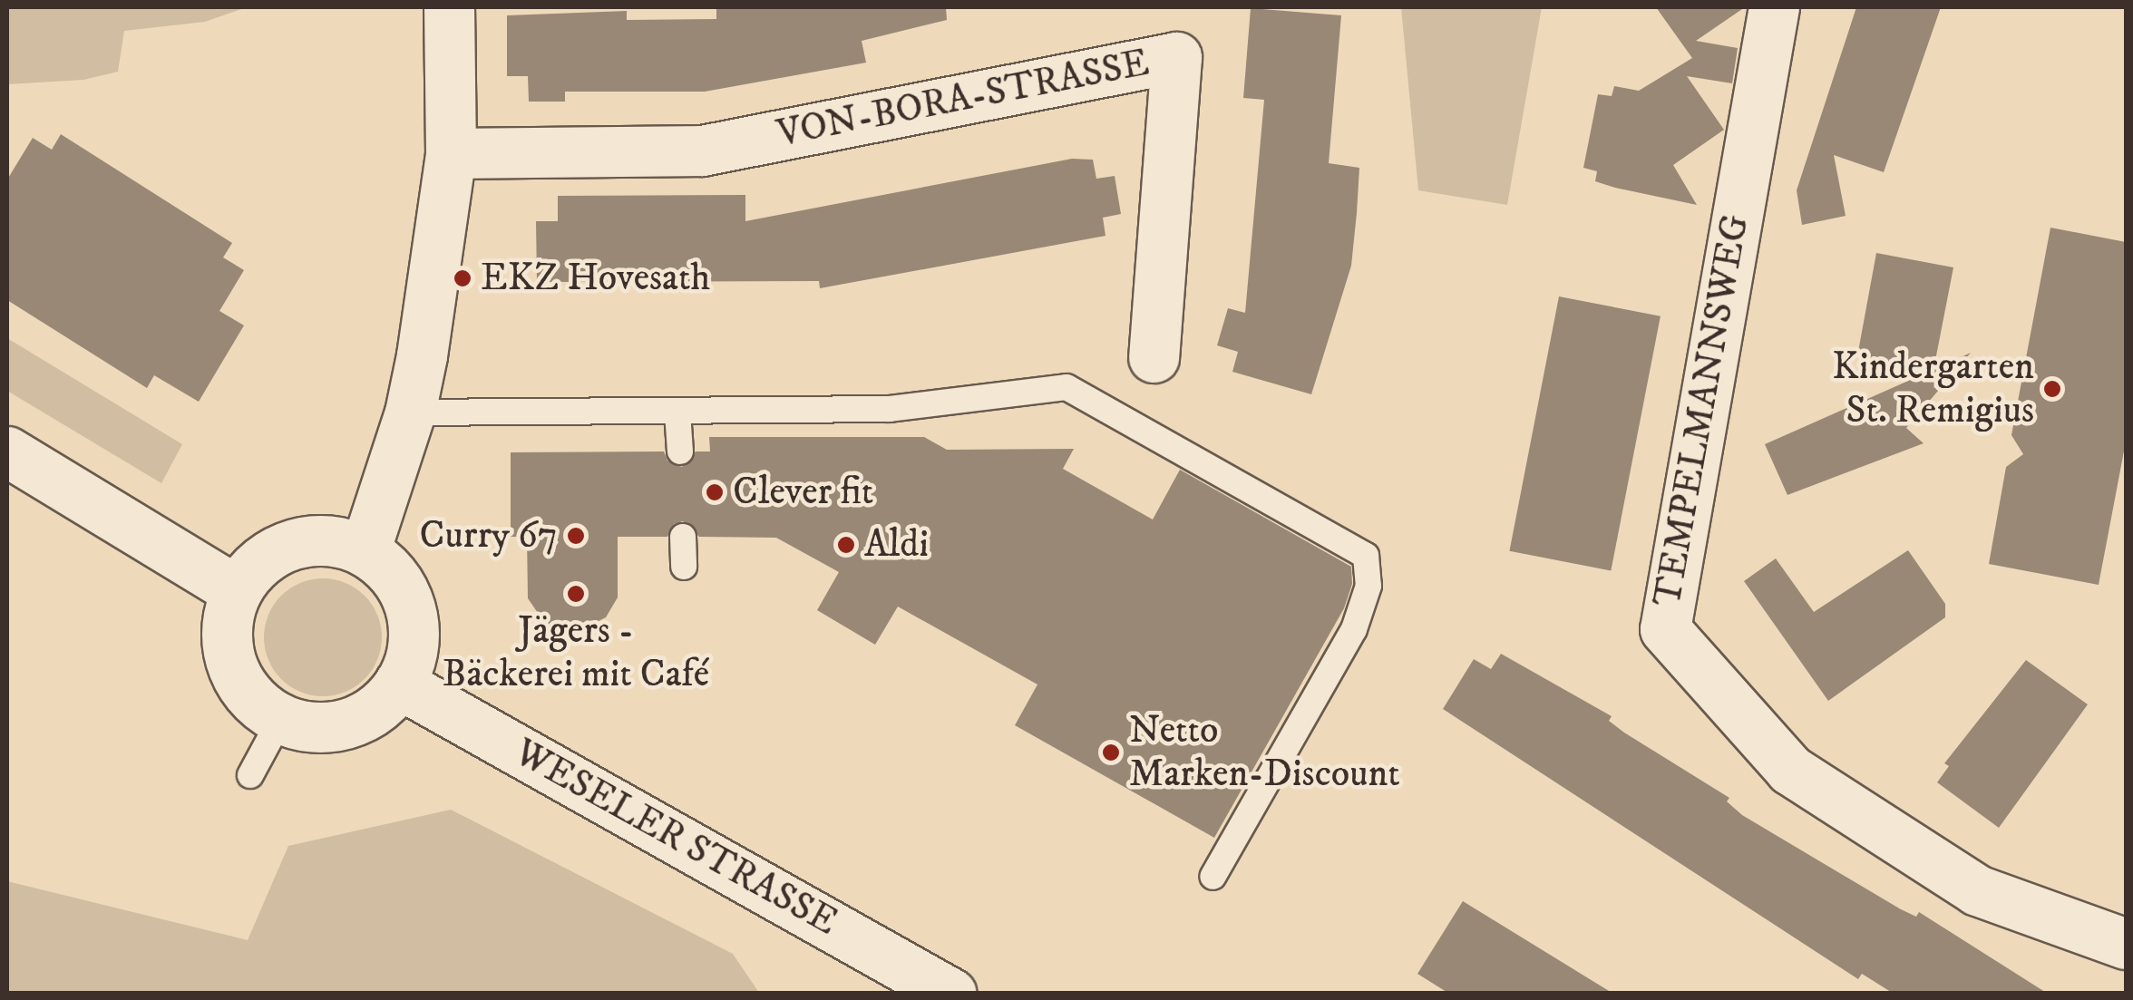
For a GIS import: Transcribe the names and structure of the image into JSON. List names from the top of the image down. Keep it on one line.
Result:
{"streets":{"street":["VON-BORA-STRASSE","TEMPELMANNSWEG","WESELER STRASSE"]},"places":["EKZ Hovesath","Kindergarten St. Remigius","Clever fit","Curry 67","Aldi","Jägers - Bäckerei mit Café","Netto Marken-Discount"]}
